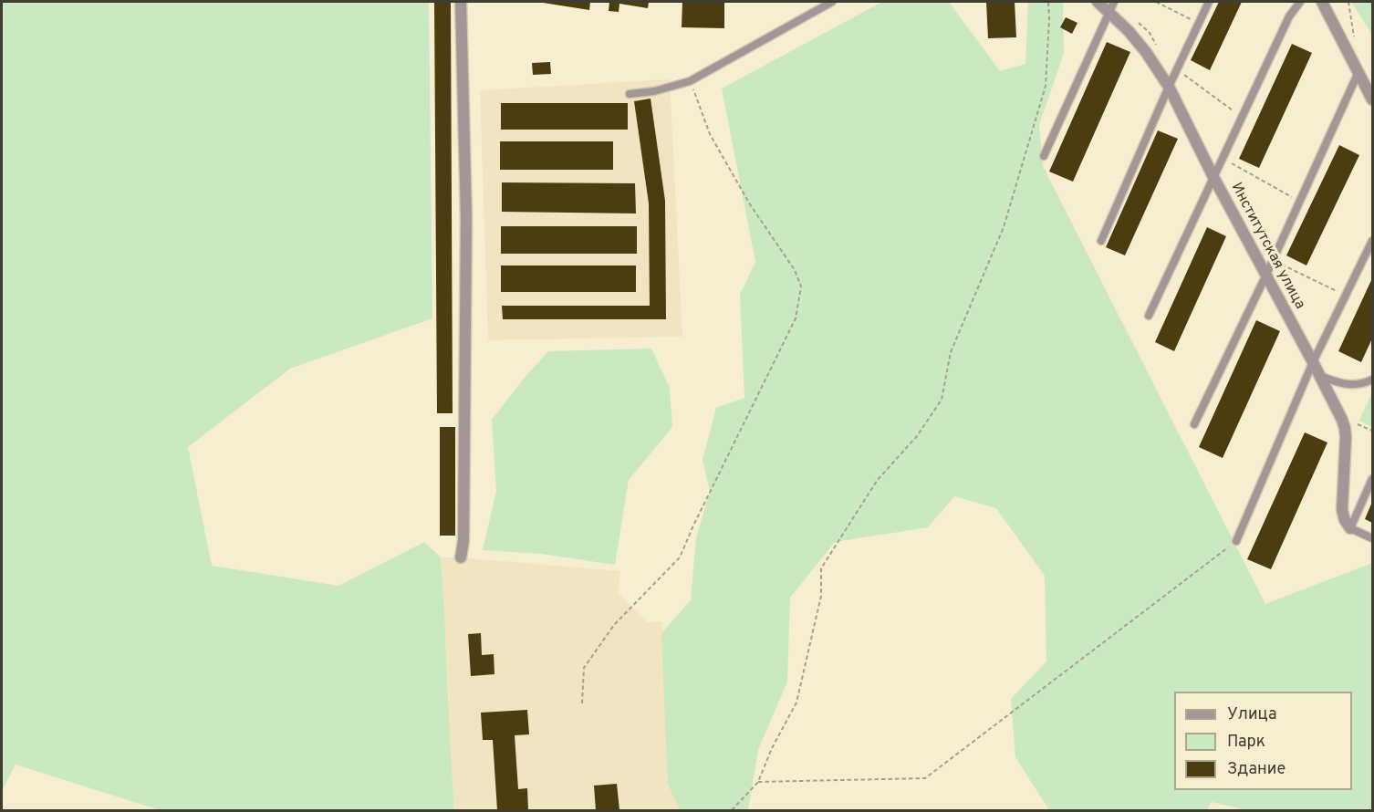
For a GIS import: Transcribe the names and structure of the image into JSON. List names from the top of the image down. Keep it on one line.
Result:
{"streets":{"street":["Институтская улица"]},"legend":["Улица","Парк","Здание"]}
